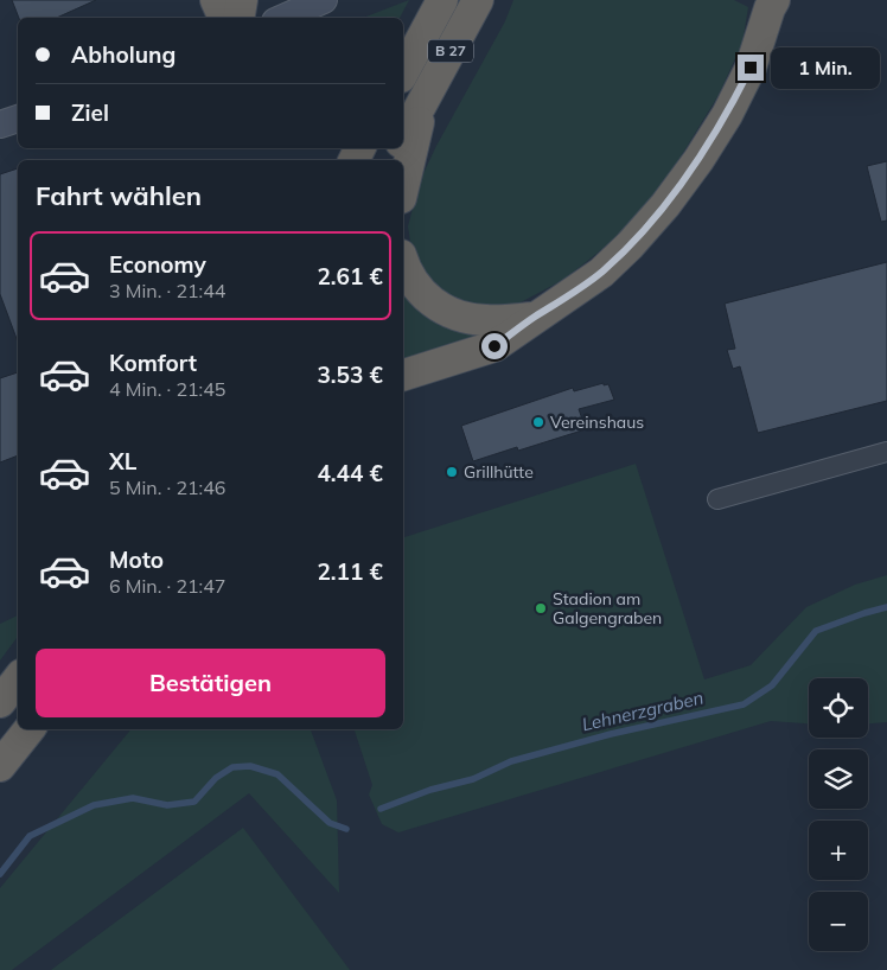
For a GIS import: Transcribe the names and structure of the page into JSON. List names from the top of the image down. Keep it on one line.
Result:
{"streets":{"highway":["B 27"]},"water":["Lehnerzgraben"],"places":["Vereinshaus","Grillhütte","Stadion am Galgengraben"],"page":{"banner":["Abholung","Ziel"],"bubble":"1 Min.","heading":"Fahrt wählen","list":[{"name":"Economy","note":"3 Min. · 21:44","value":"2.61 €"},{"name":"Komfort","note":"4 Min. · 21:45","value":"3.53 €"},{"name":"XL","note":"5 Min. · 21:46","value":"4.44 €"},{"name":"Moto","note":"6 Min. · 21:47","value":"2.11 €"}],"buttons":"Bestätigen","map_buttons":["+","−"]}}
